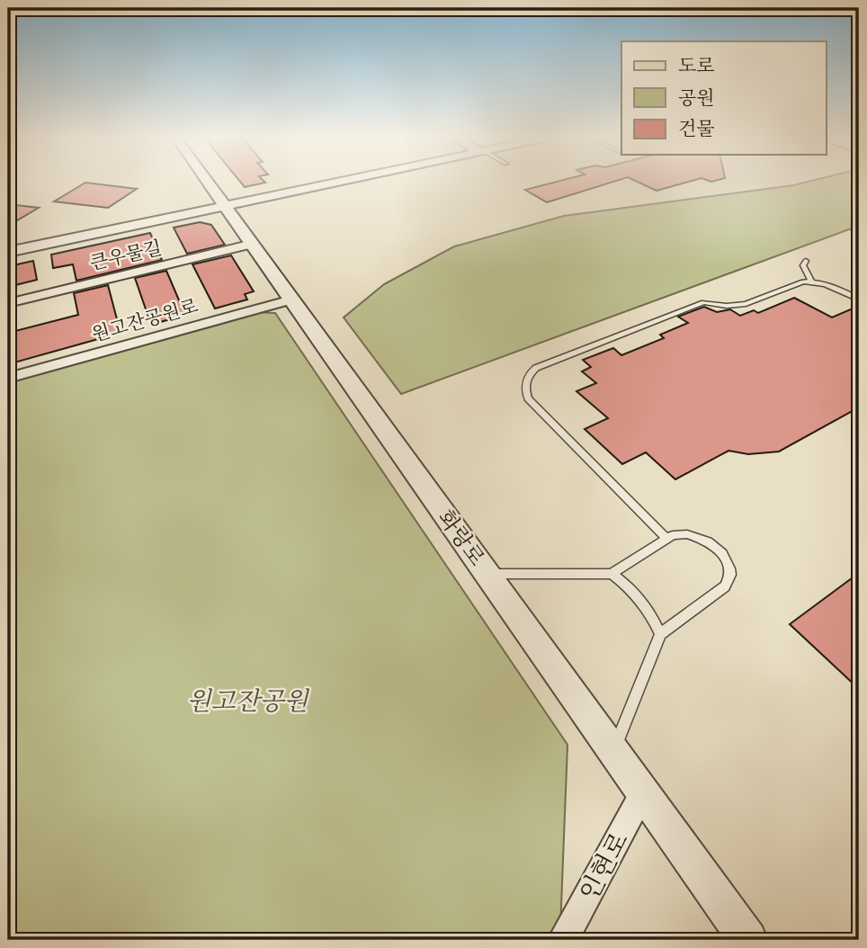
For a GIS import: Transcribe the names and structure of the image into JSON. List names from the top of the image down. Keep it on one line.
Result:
{"streets":{"street":["큰우물길","원고잔공원로","화랑로","인현로"]},"crossings":[["큰우물길","화랑로"],["원고잔공원로","화랑로"],["화랑로","인현로"]],"parks":["원고잔공원"],"legend":["도로","공원","건물"]}
